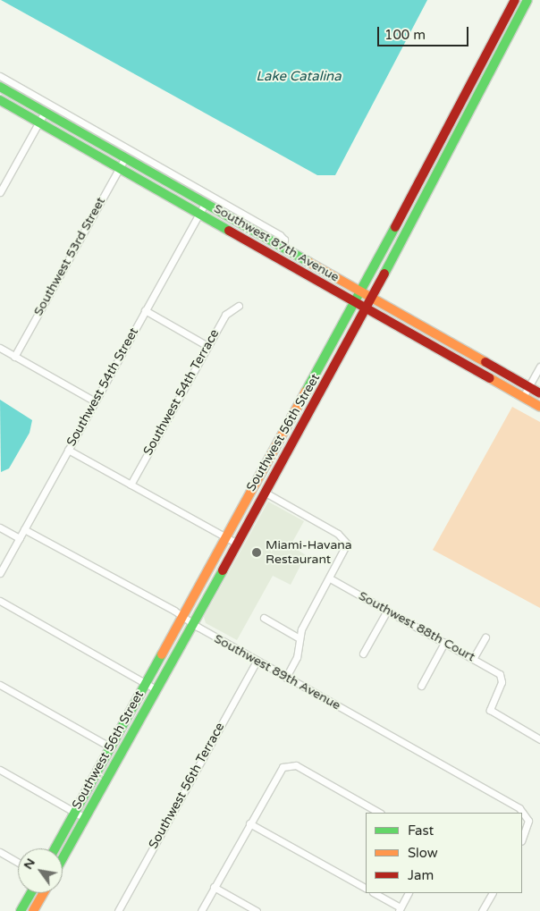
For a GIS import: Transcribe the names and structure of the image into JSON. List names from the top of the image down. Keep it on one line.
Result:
{"streets":{"main road":["Southwest 87th Avenue","Southwest 56th Street"],"street":["Southwest 53rd Street","Southwest 54th Street","Southwest 54th Terrace","Southwest 88th Court","Southwest 89th Avenue","Southwest 56th Terrace"]},"crossings":[["Southwest 87th Avenue","Southwest 53rd Street"],["Southwest 87th Avenue","Southwest 54th Street"],["Southwest 87th Avenue","Southwest 56th Street"],["Southwest 54th Street","Southwest 89th Avenue"],["Southwest 56th Street","Southwest 89th Avenue"],["Southwest 89th Avenue","Southwest 56th Terrace"]],"water":["Lake Catalina"],"places":["Miami-Havana Restaurant"],"legend":["Fast","Slow","Jam"],"scale_bar":"100 m","north":"top left"}
